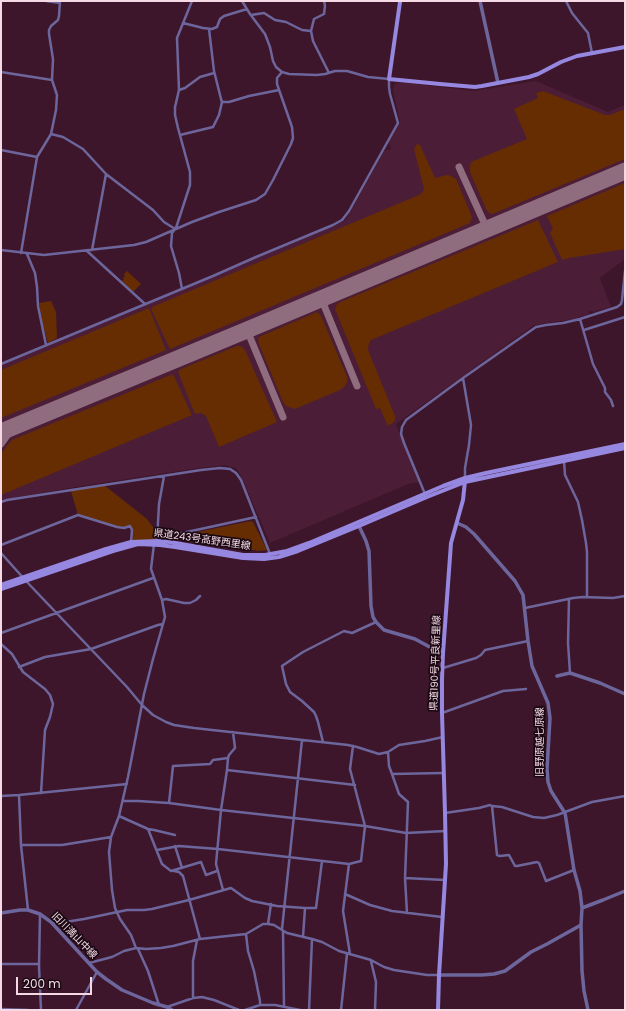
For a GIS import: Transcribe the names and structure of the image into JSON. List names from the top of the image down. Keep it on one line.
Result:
{"streets":{"main road":["県道243号高野西里線","県道190号平良新里線"],"street":["旧野原越七原線","旧川満山中線"]},"crossings":[["県道243号高野西里線","県道190号平良新里線"],["県道190号平良新里線","旧野原越七原線"]],"scale_bar":"200 m"}
